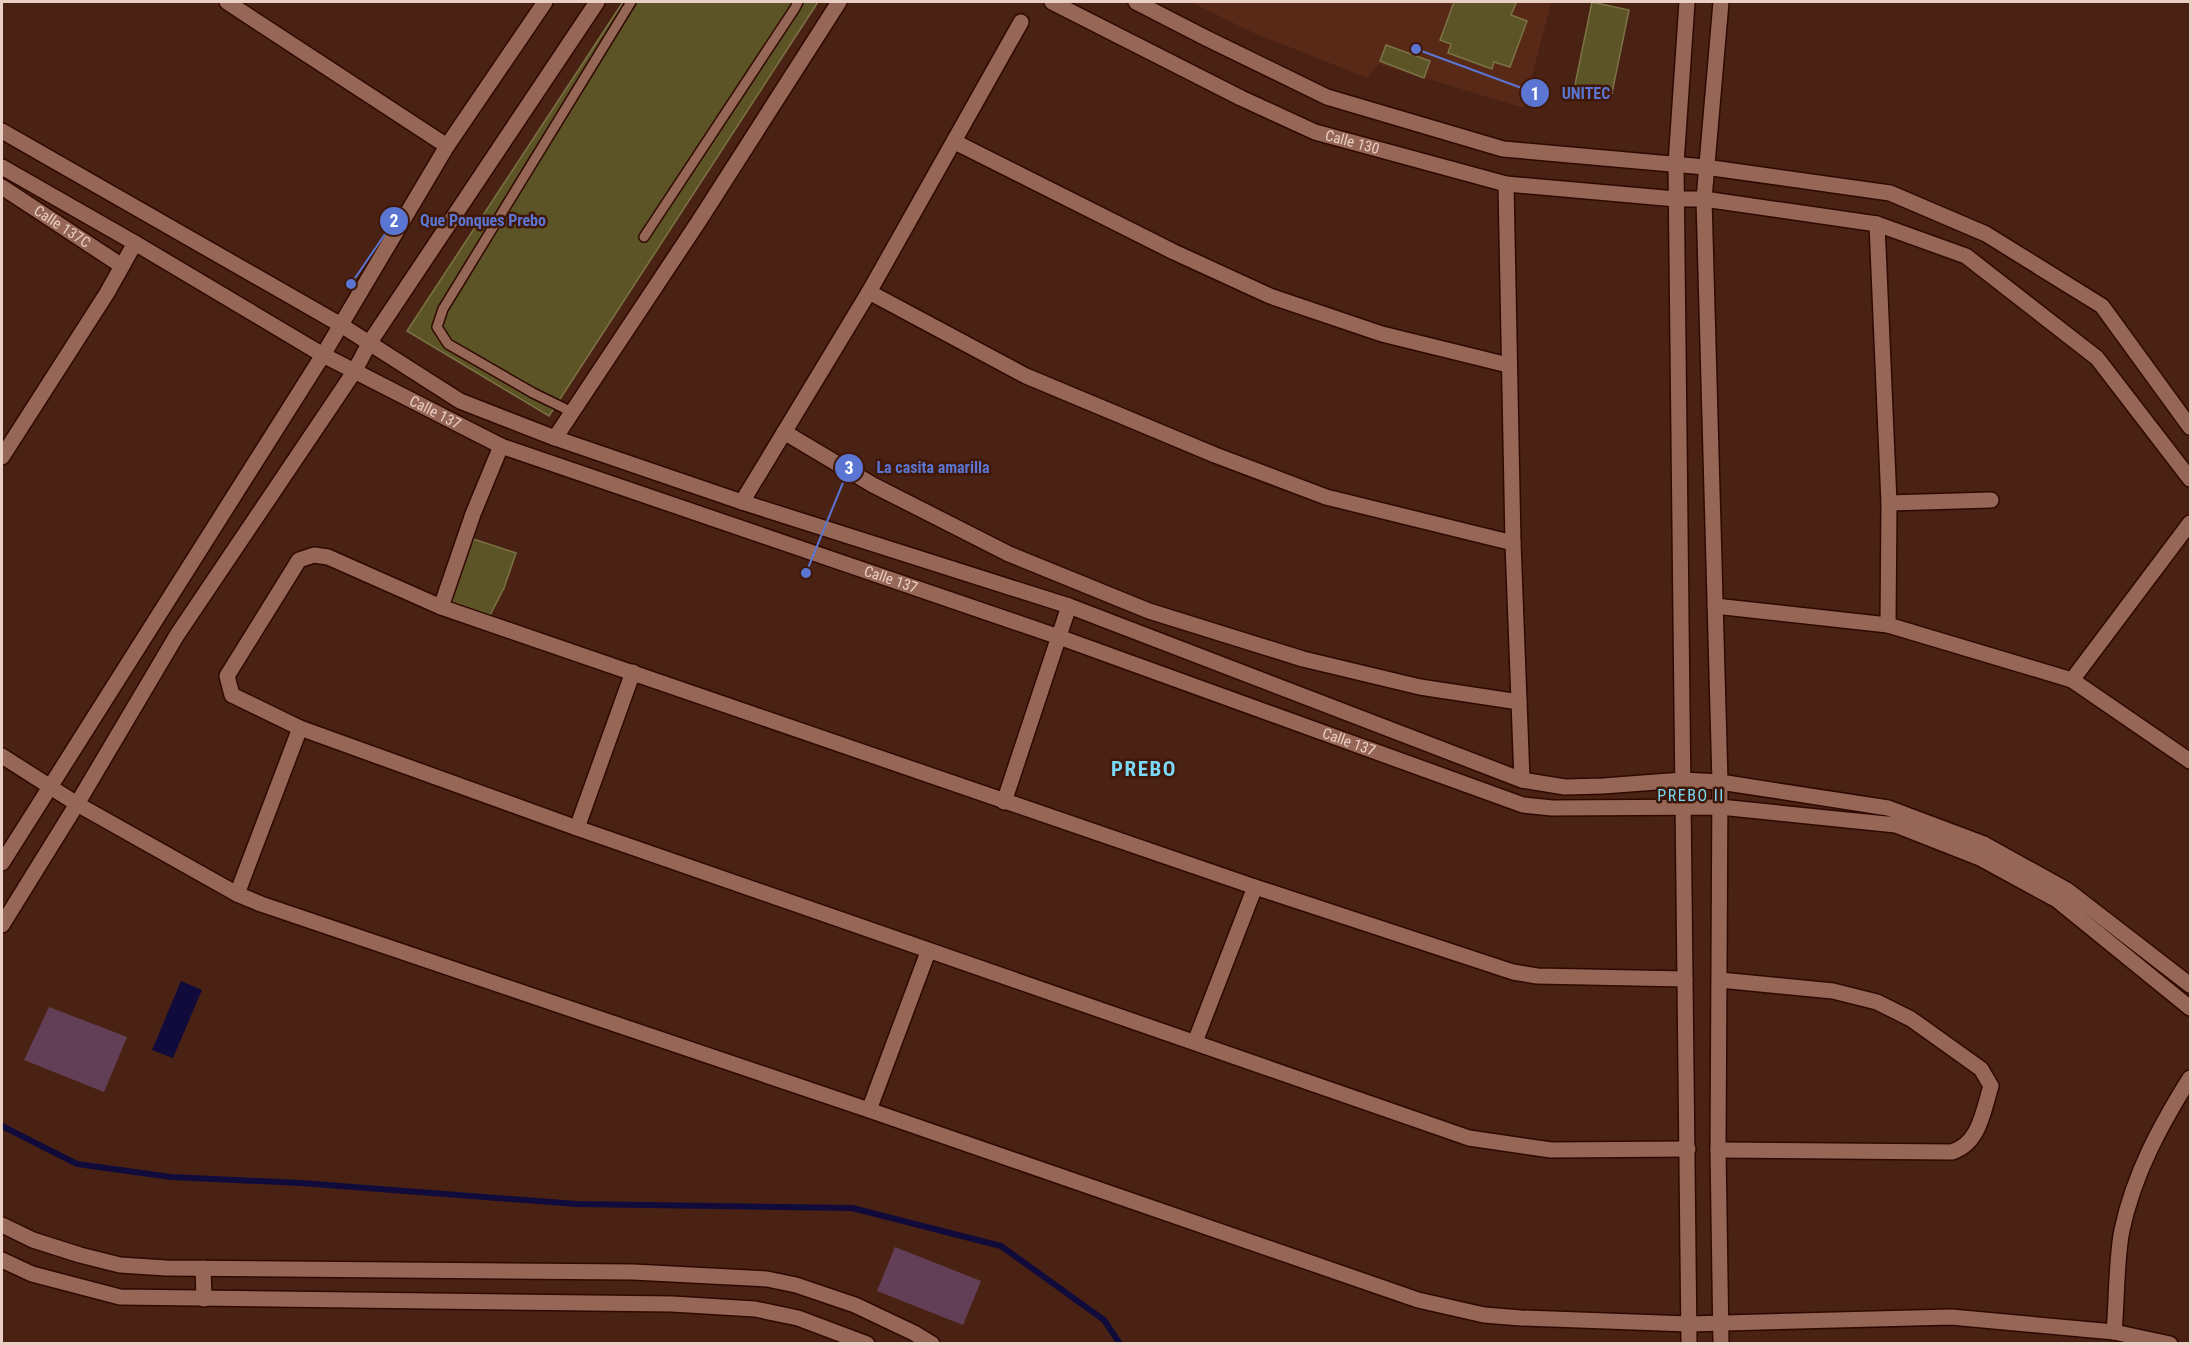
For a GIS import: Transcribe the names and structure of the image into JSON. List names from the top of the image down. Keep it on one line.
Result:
{"streets":{"street":["Calle 130","Calle 137C","Calle 137"]},"districts":["PREBO","PREBO II"],"places":["UNITEC","Que Ponques Prebo","La casita amarilla"]}
